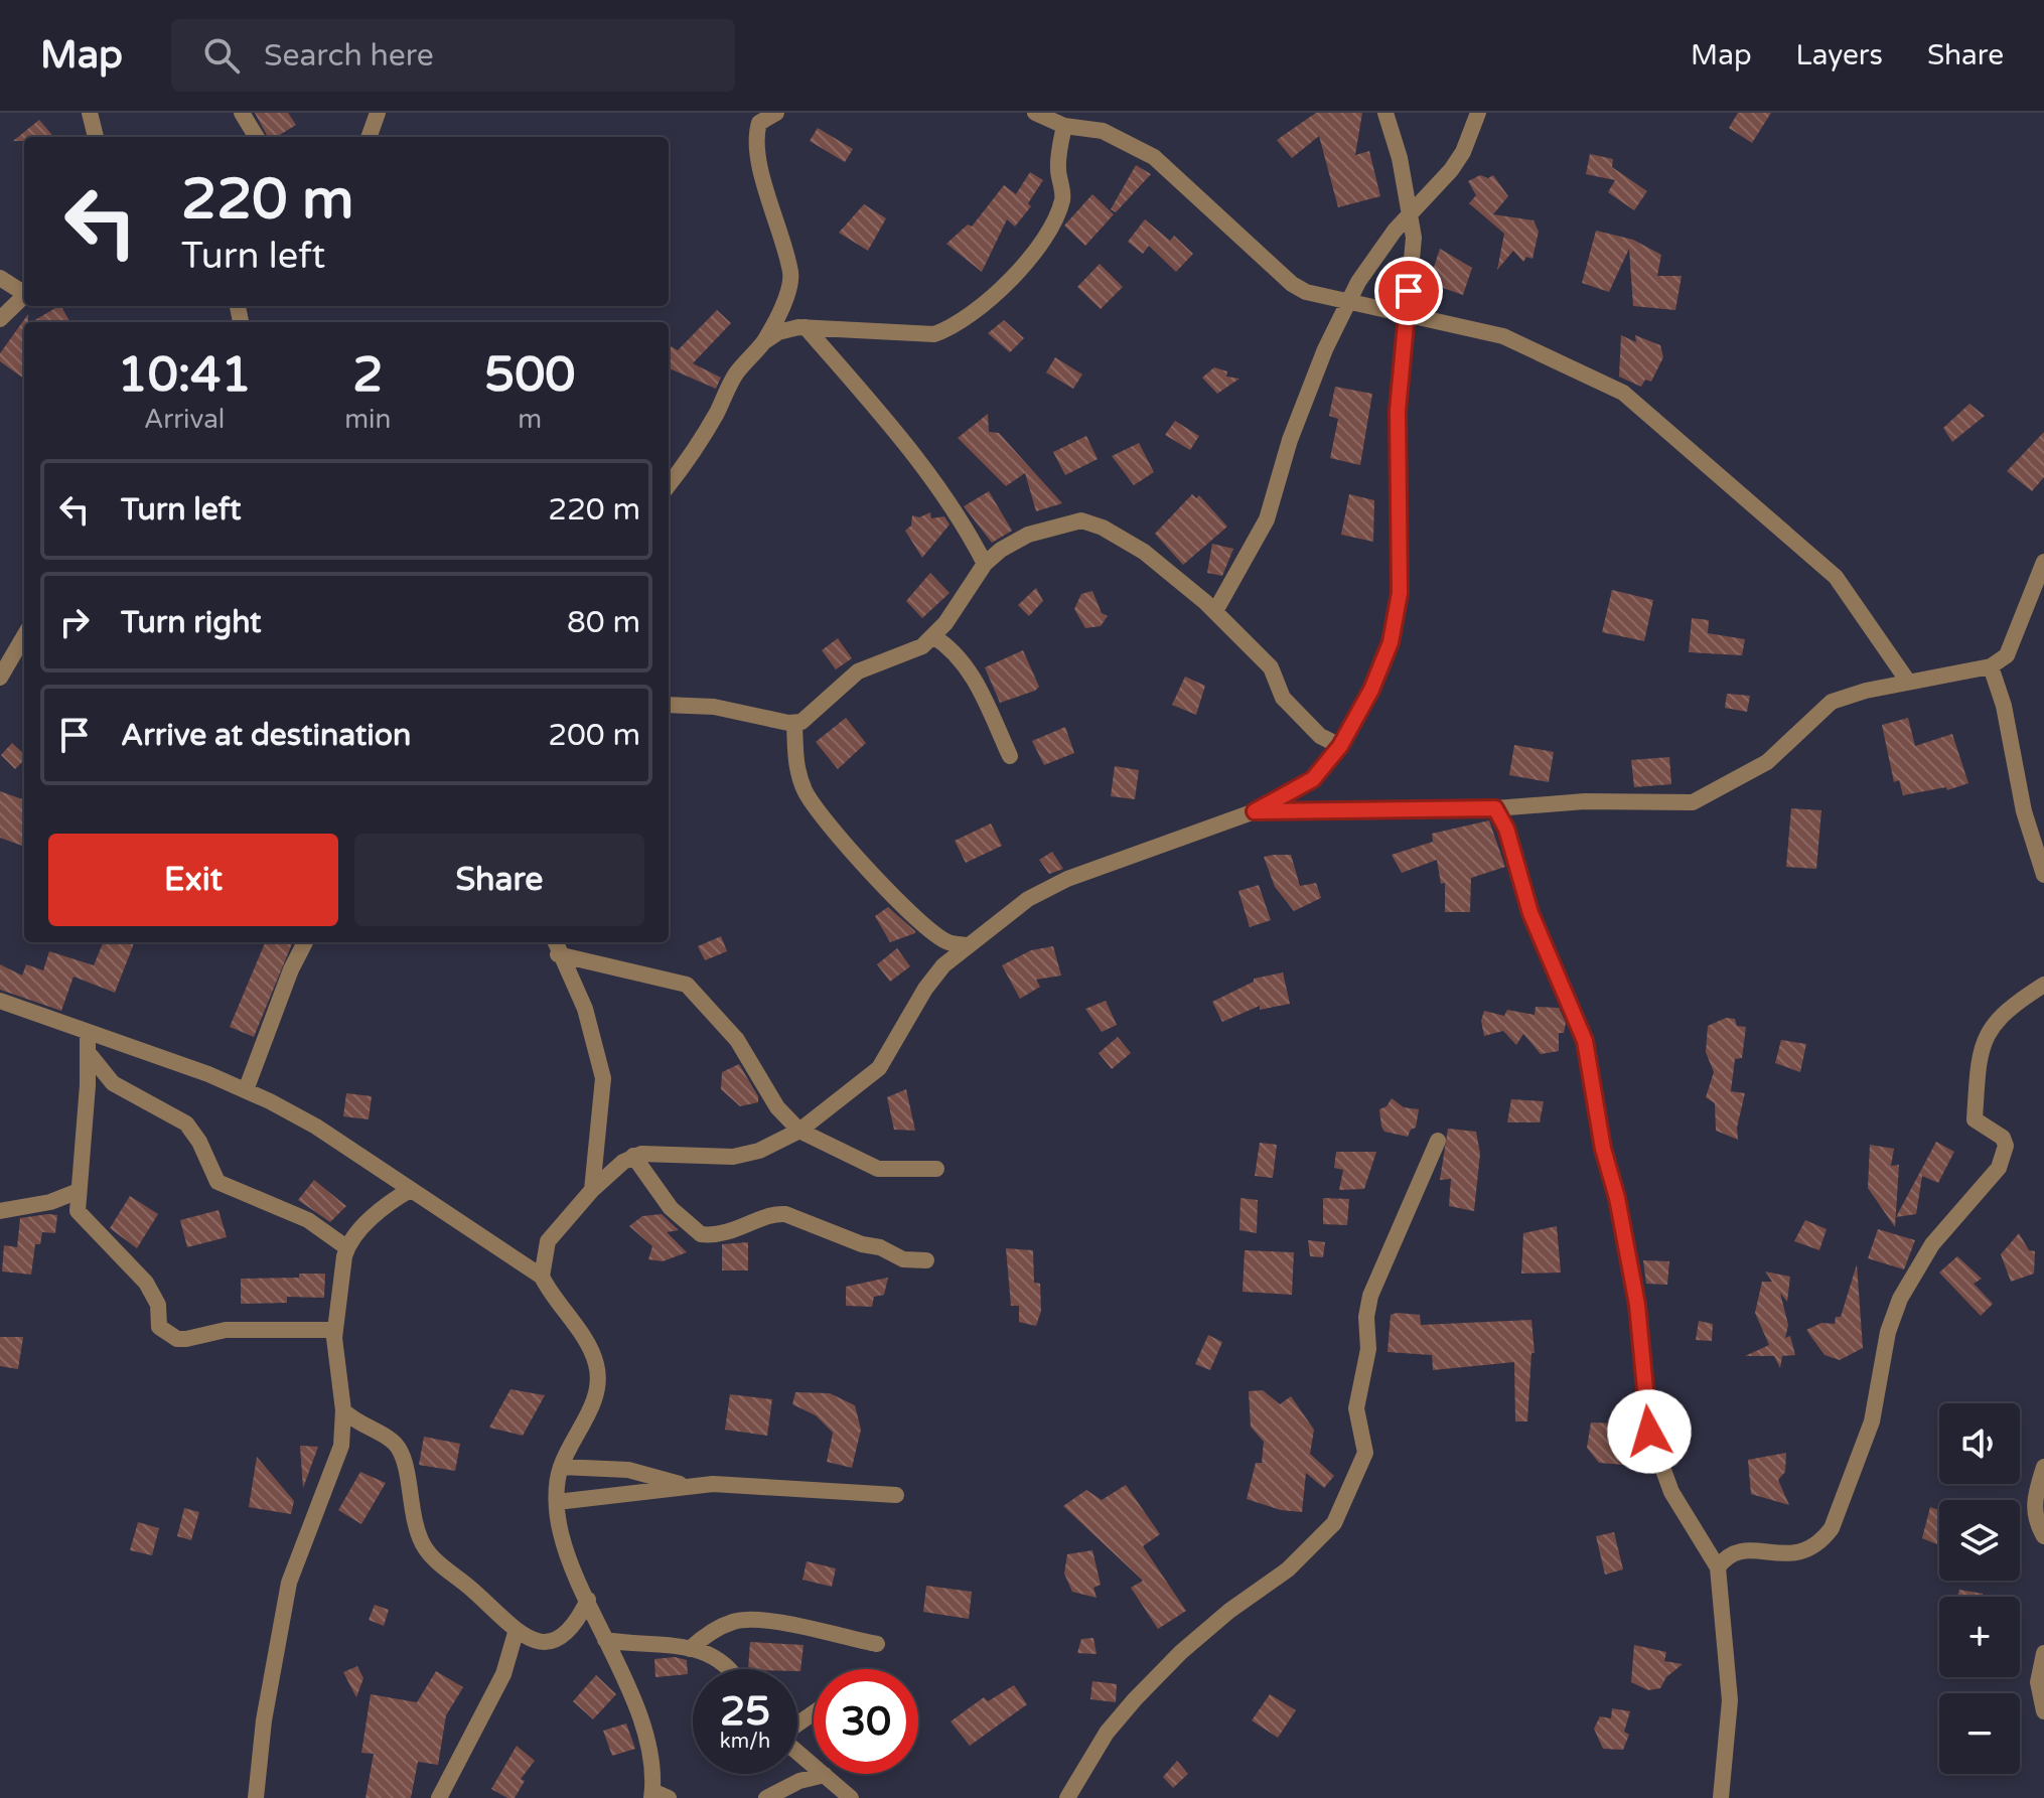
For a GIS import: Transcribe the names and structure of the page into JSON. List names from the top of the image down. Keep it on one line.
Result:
{"page":{"header":"Map","search":"Search here","nav":["Map","Layers","Share"],"turn":["220 m","Turn left"],"eta":["10:41","Arrival","2","min","500","m"],"list":[{"name":"Turn left","value":"220 m"},{"name":"Turn right","value":"80 m"},{"name":"Arrive at destination","value":"200 m"}],"buttons":["Exit","Share"],"map_buttons":["+","−"],"speed":"25 km/h","limit":"30"}}
